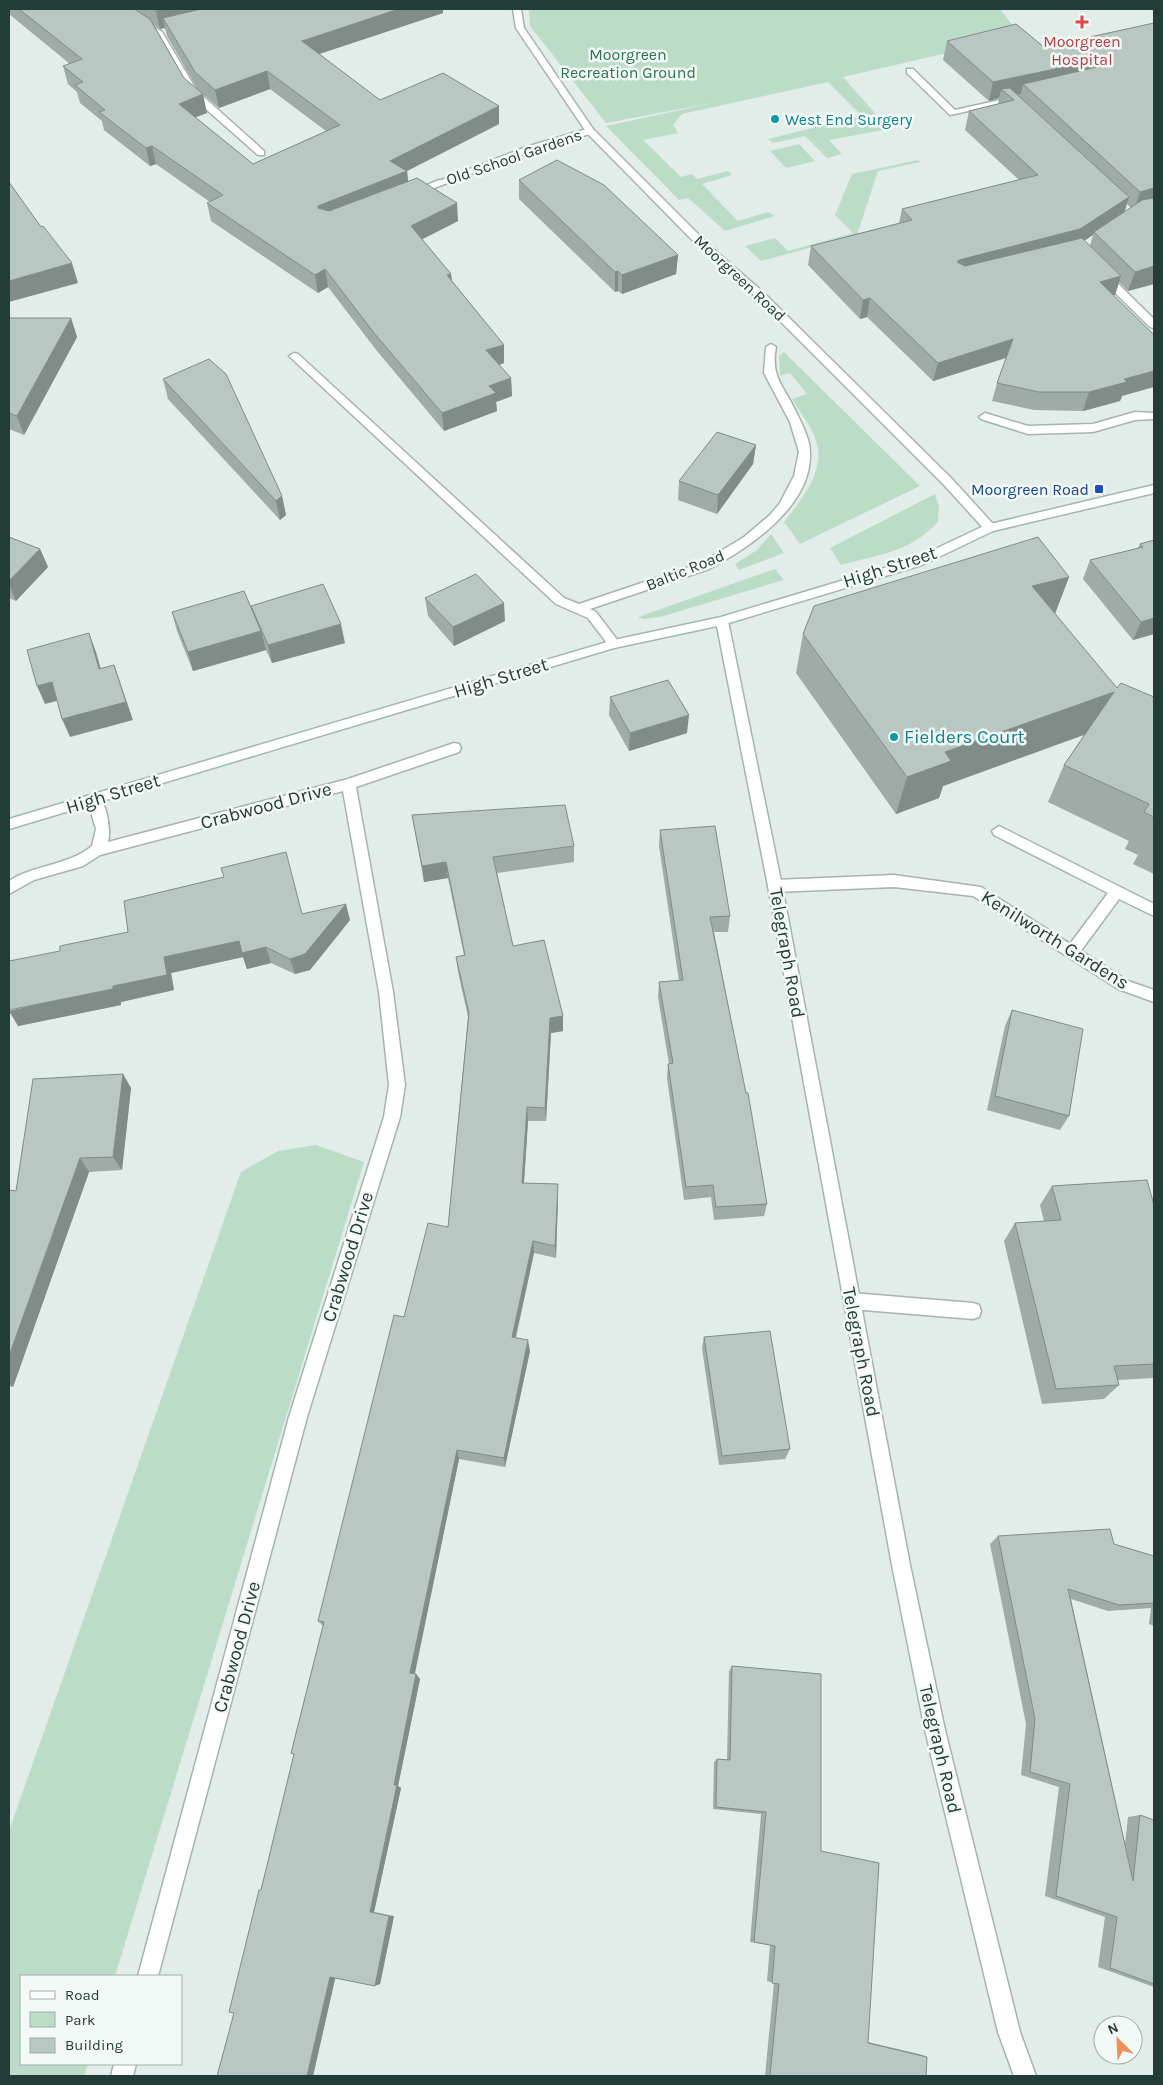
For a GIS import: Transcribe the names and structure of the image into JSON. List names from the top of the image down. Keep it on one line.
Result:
{"streets":{"street":["Old School Gardens","Moorgreen Road","High Street","Baltic Road","Crabwood Drive","Kenilworth Gardens","Telegraph Road"]},"crossings":[["Old School Gardens","Moorgreen Road"],["Moorgreen Road","High Street"],["High Street","Telegraph Road"],["Kenilworth Gardens","Telegraph Road"]],"parks":["Moorgreen Recreation Ground"],"places":{"health":["Moorgreen Hospital"],"other":["West End Surgery","Fielders Court"],"transit":["Moorgreen Road"]},"legend":["Road","Park","Building"],"north":"top left"}
